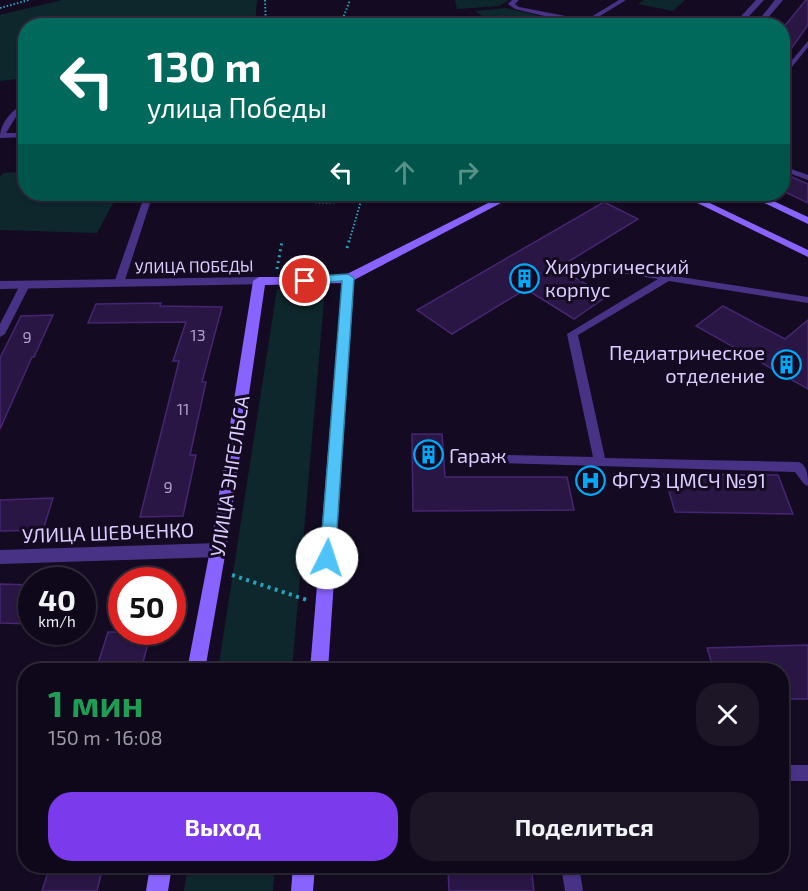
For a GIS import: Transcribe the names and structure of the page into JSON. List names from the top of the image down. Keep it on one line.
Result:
{"streets":{"main road":["УЛИЦА ПОБЕДЫ","УЛИЦА ЭНГЕЛЬСА"],"street":["УЛИЦА ШЕВЧЕНКО"]},"crossings":[["УЛИЦА ПОБЕДЫ","УЛИЦА ЭНГЕЛЬСА"],["УЛИЦА ЭНГЕЛЬСА","УЛИЦА ШЕВЧЕНКО"]],"places":{"building":["Хирургический корпус","Педиатрическое отделение","Гараж"],"hospital":["ФГУЗ ЦМСЧ №91"]},"house_numbers":["13","9","11","9"],"page":{"turn":["130 m","улица Победы"],"speed":"40 km/h","limit":"50","heading":["1 мин","150 m · 16:08"],"buttons":["Выход","Поделиться"]}}
